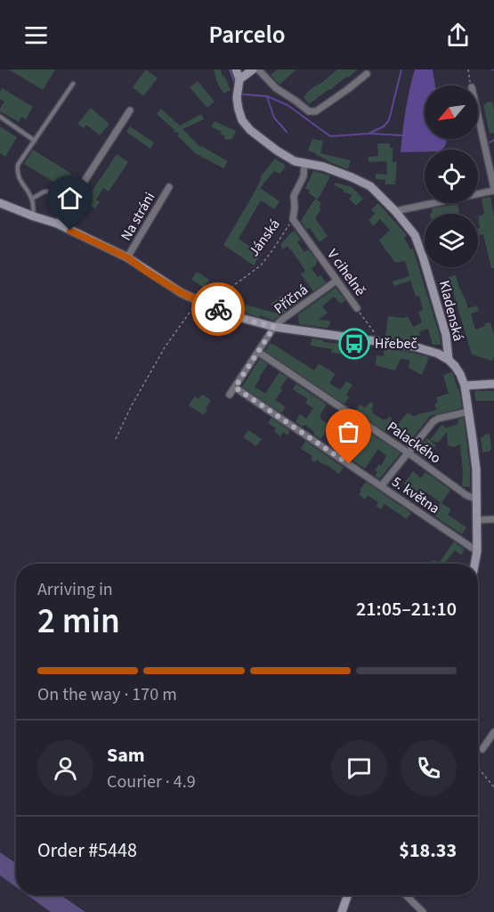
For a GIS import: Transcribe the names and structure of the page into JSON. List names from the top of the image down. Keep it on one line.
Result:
{"streets":{"street":["Na stráni","Jánská","V cihelně","Příčná","Kladenská","Palackého","5. května"]},"crossings":[["Jánská","V cihelně"],["Jánská","Kladenská"],["V cihelně","Příčná"],["Příčná","Palackého"],["Příčná","5. května"],["Kladenská","Palackého"],["Kladenská","5. května"]],"places":{"bus stop":["Hřebeč"]},"north":"bottom left","page":{"header":"Parcelo","heading":["2 min","Arriving in","21:05–21:10"],"panel":["Sam","Courier · 4.9","Order #5448","$18.33"],"bar":"On the way · 170 m"}}
